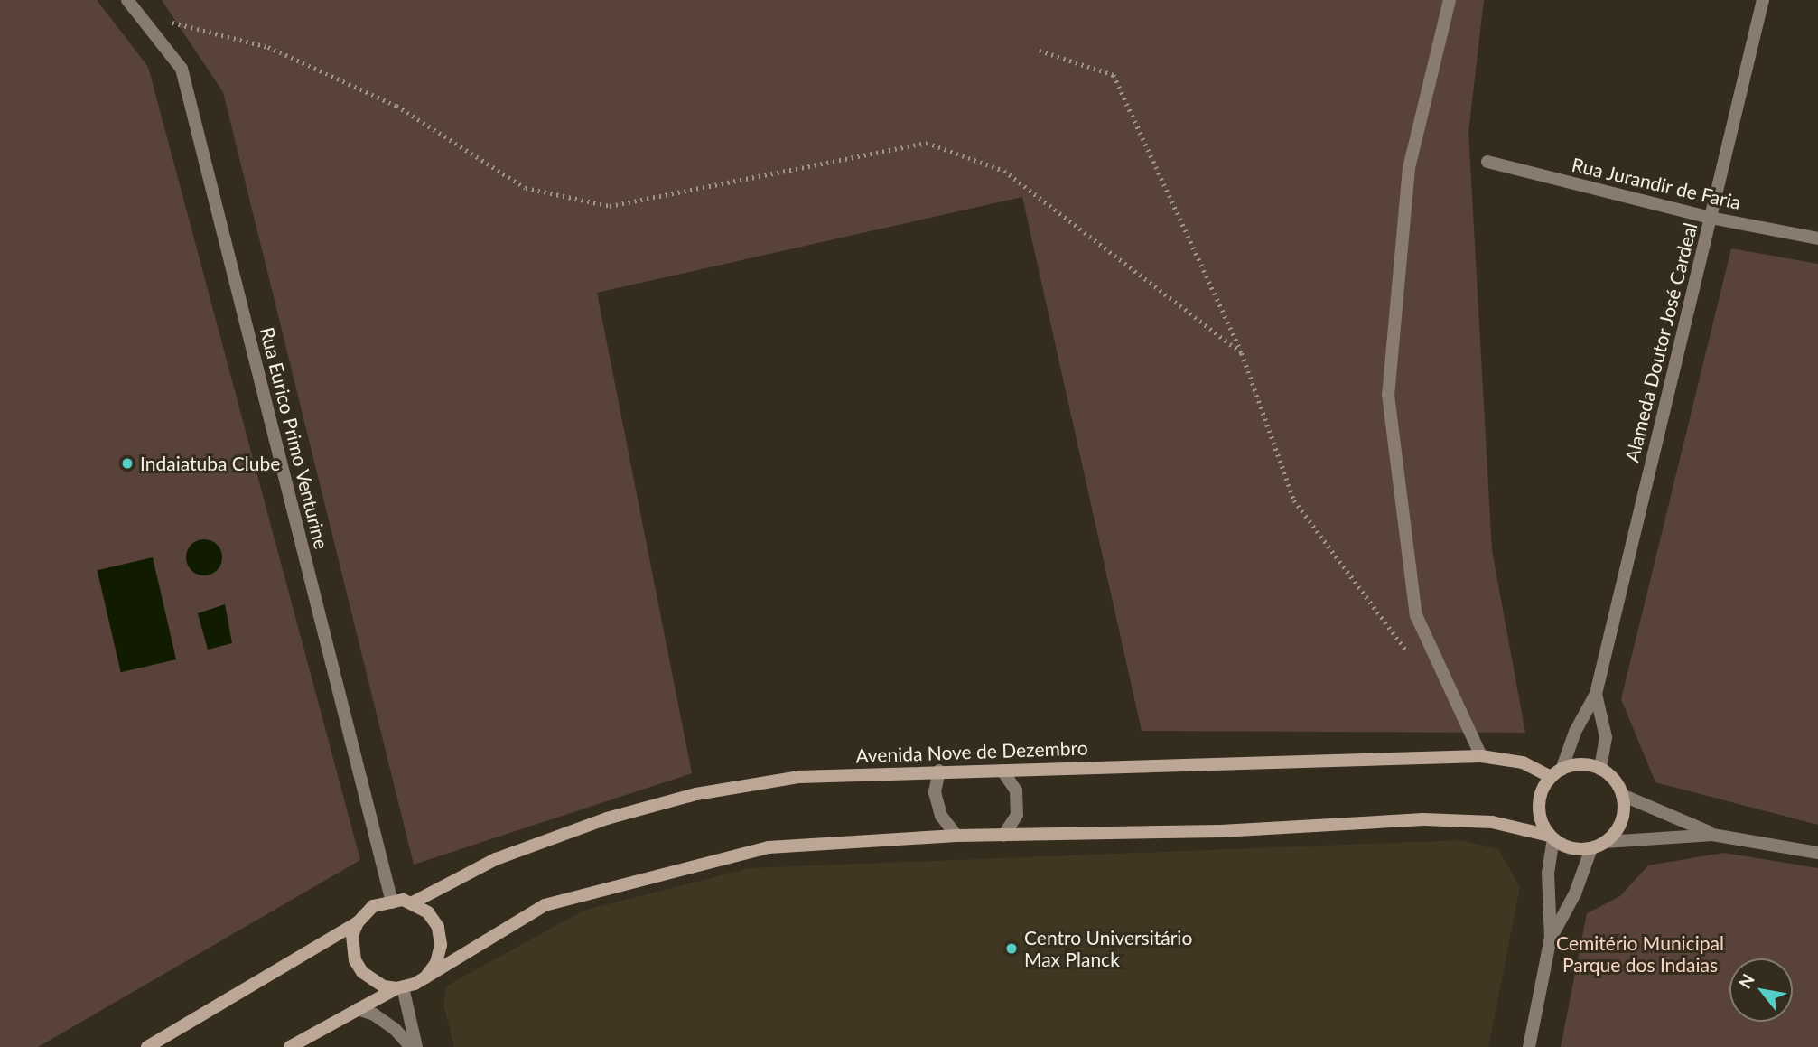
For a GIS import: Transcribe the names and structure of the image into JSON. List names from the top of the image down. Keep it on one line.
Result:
{"streets":{"main road":["Avenida Nove de Dezembro"],"street":["Rua Jurandir de Faria","Alameda Doutor José Cardeal","Rua Eurico Primo Venturine"]},"crossings":[["Rua Jurandir de Faria","Alameda Doutor José Cardeal"],["Alameda Doutor José Cardeal","Avenida Nove de Dezembro"],["Rua Eurico Primo Venturine","Avenida Nove de Dezembro"]],"parks":["Cemitério Municipal Parque dos Indaias"],"places":["Indaiatuba Clube","Centro Universitário Max Planck"],"north":"top left"}
